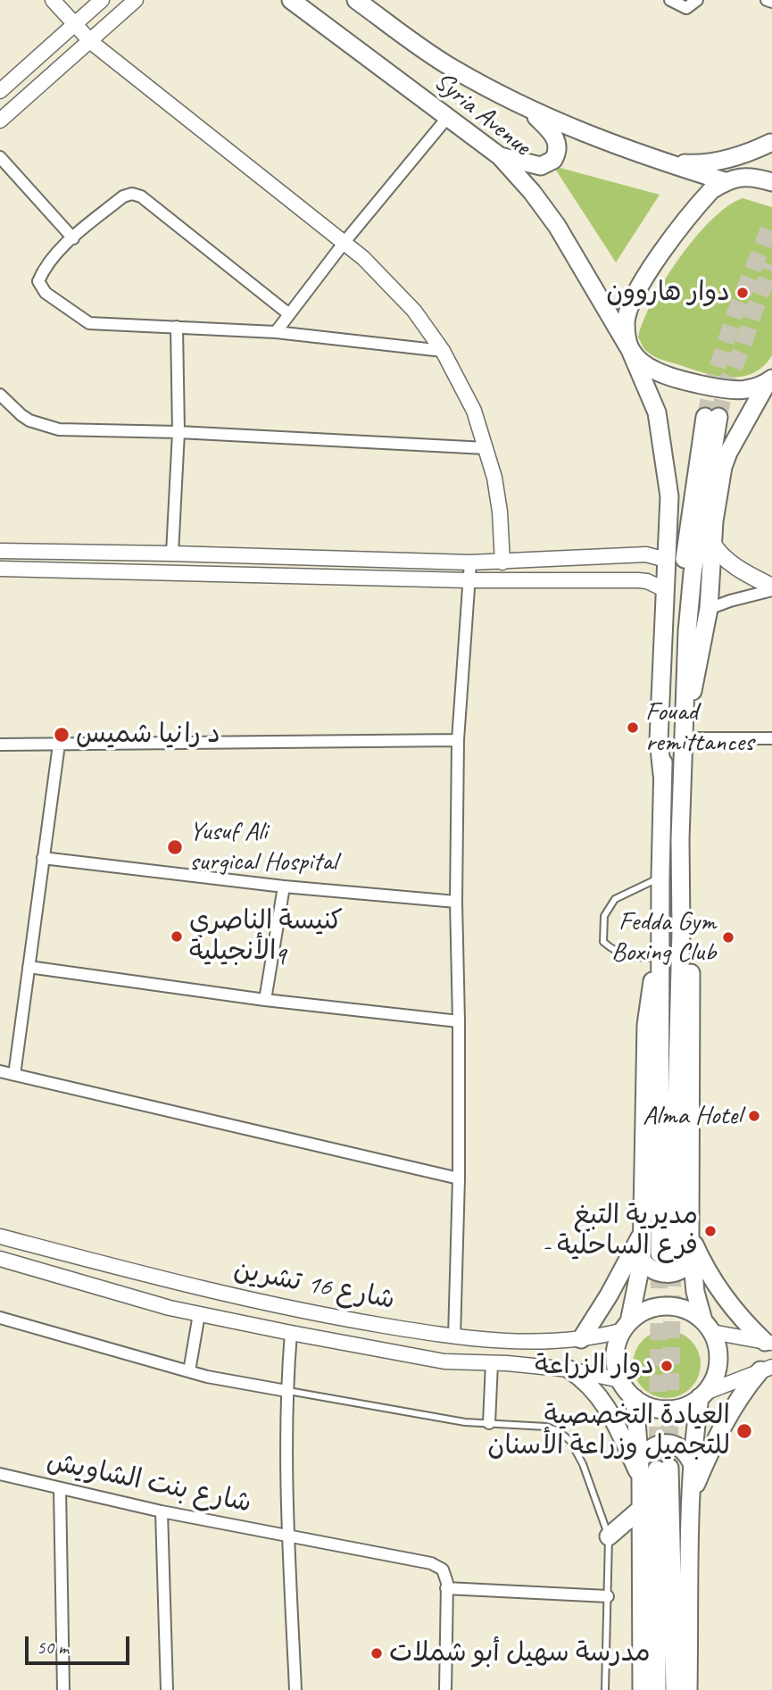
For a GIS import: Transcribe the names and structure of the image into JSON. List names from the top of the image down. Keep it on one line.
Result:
{"streets":{"main road":["Syria Avenue"],"street":["شارع 16 تشرين","شارع بنت الشاويش"]},"places":["دوار هاروون","Fouad remittances","د رانيا شميس","Yusuf Ali surgical Hospital","كنيسة الناصري الأنجيليةq","Fedda Gym Boxing Club","Alma Hotel","مديرية التبغ - فرع الساحلية","دوار الزراعة","العيادة التخصصية للتجميل وزراعة الأسنان","مدرسة سهيل أبو شملات"],"scale_bar":"50 m"}
